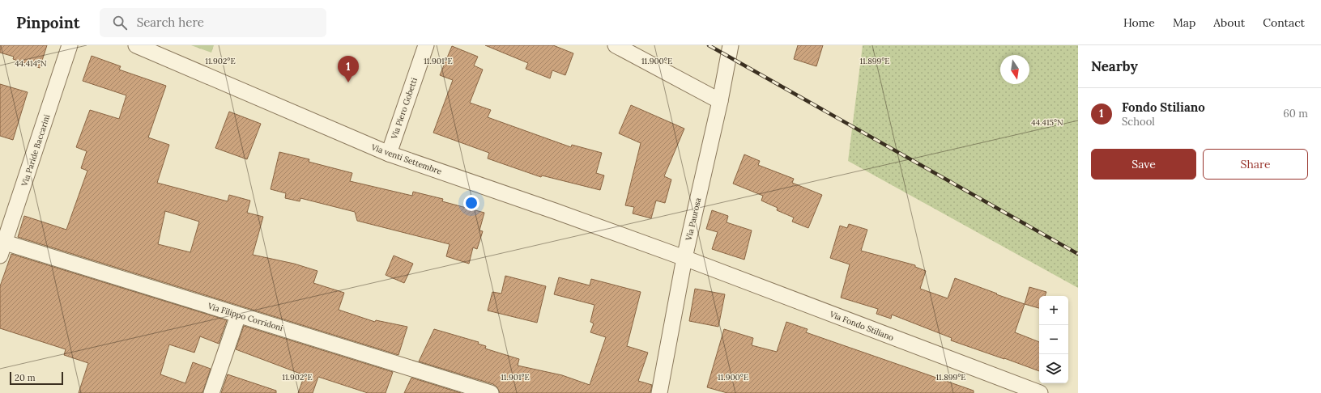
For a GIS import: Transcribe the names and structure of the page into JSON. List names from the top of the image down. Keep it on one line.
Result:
{"streets":{"street":["Via Piero Gobetti","Via Paride Baccarini","Via venti Settembre","Via Paurosa","Via Filippo Corridoni","Via Fondo Stiliano"]},"crossings":[["Via Piero Gobetti","Via venti Settembre"],["Via Paride Baccarini","Via Filippo Corridoni"],["Via venti Settembre","Via Paurosa"],["Via venti Settembre","Via Fondo Stiliano"],["Via Paurosa","Via Fondo Stiliano"]],"scale_bar":"20 m","north":"bottom","page":{"header":"Pinpoint","search":"Search here","nav":["Home","Map","About","Contact"],"heading":"Nearby","pins":"1","list":[{"mark":"1","name":"Fondo Stiliano","note":"School","value":"60 m"}],"buttons":["Save","Share"],"map_buttons":["+","−"],"scale":"20 m"},"coordinates":["11.902°E","11.901°E","11.900°E","11.899°E","44.414°N","44.415°N"]}
